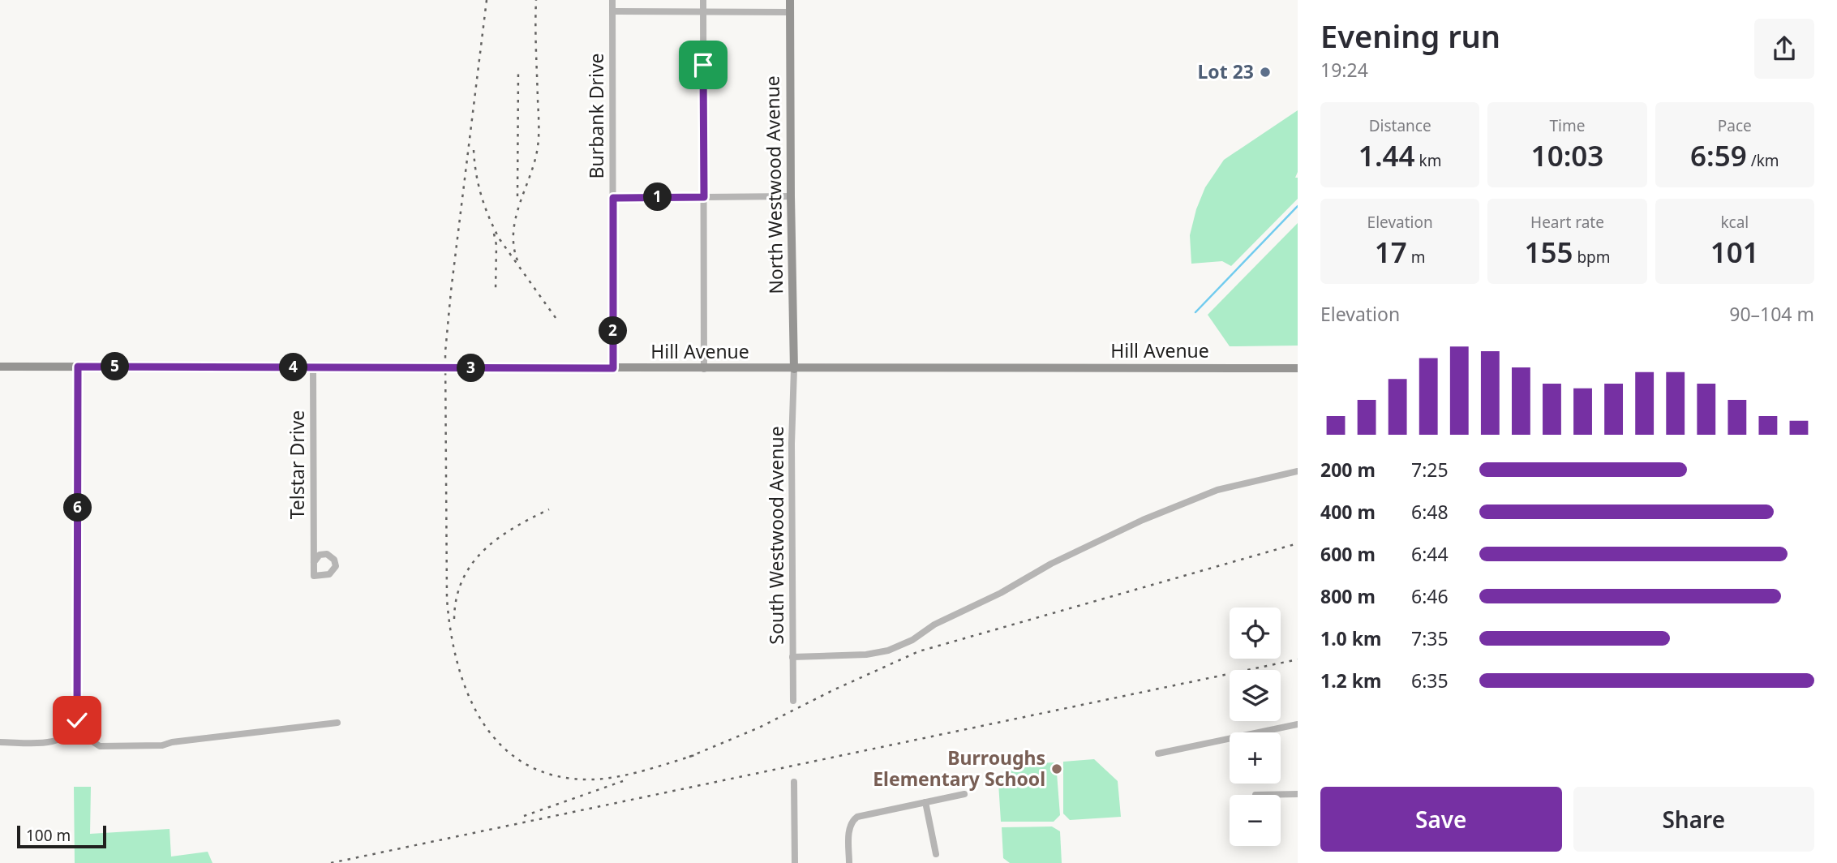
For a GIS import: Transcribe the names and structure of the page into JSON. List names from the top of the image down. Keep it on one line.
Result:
{"streets":{"main road":["North Westwood Avenue","Hill Avenue"],"street":["Burbank Drive","Telstar Drive","South Westwood Avenue"]},"crossings":[["Burbank Drive","Hill Avenue"],["North Westwood Avenue","Hill Avenue"],["North Westwood Avenue","South Westwood Avenue"],["Hill Avenue","Telstar Drive"],["Hill Avenue","South Westwood Avenue"]],"places":["Lot 23","Burroughs Elementary School"],"scale_bar":"100 m","page":{"heading":["Evening run","19:24"],"stats":[["Distance","1.44 km"],["Time","10:03"],["Pace","6:59 /km"],["Elevation","17 m"],["Heart rate","155 bpm"],["kcal","101"]],"pins":["1","2","5","4","3","6"],"chart":["Elevation","90–104 m"],"list":[{"name":"200 m","note":"7:25"},{"name":"400 m","note":"6:48"},{"name":"600 m","note":"6:44"},{"name":"800 m","note":"6:46"},{"name":"1.0 km","note":"7:35"},{"name":"1.2 km","note":"6:35"}],"map_buttons":["+","−"],"buttons":["Save","Share"],"scale":"100 m"}}
